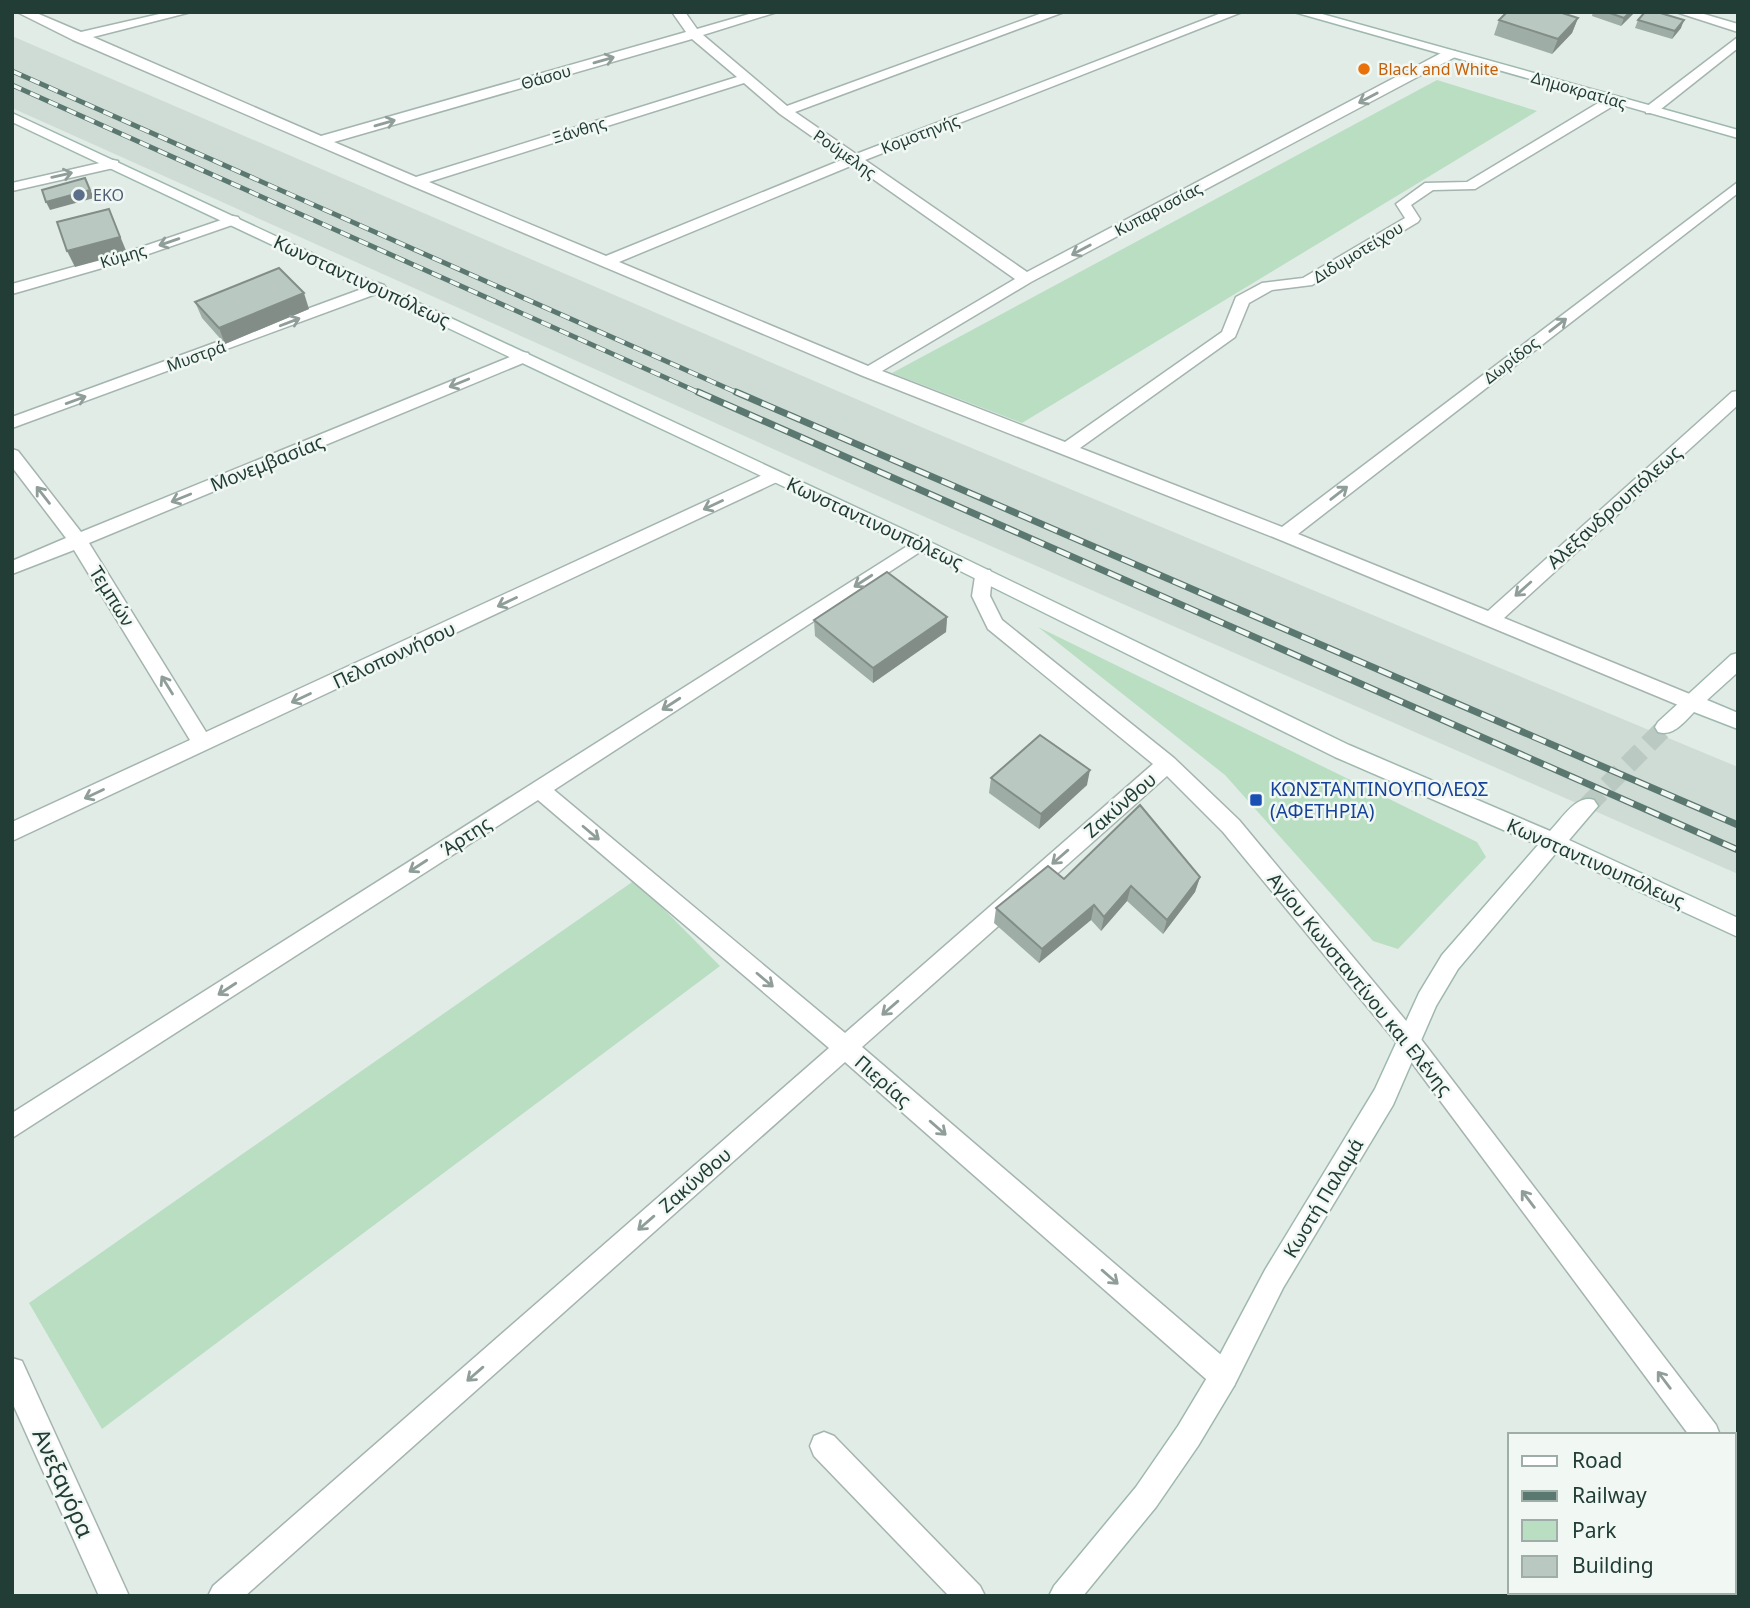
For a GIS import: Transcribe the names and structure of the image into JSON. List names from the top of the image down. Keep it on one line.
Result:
{"streets":{"street":["Θάσου","Δημοκρατίας","Ξάνθης","Κομοτηνής","Ρούμελης","Κυπαρισσίας","Διδυμοτείχου","Κύμης","Κωνσταντινουπόλεως","Μυστρά","Δωρίδος","Μονεμβασίας","Αλεξανδρουπόλεως","Τεμπών","Πελοποννήσου","Ζακύνθου","Άρτης","Αγίου Κωνσταντίνου και Ελένης","Πιερίας","Κωστή Παλαμά","Ανεξαγόρα"]},"crossings":[["Θάσου","Ρούμελης"],["Δημοκρατίας","Κυπαρισσίας"],["Δημοκρατίας","Διδυμοτείχου"],["Ξάνθης","Ρούμελης"],["Κομοτηνής","Ρούμελης"],["Ρούμελης","Κυπαρισσίας"],["Κύμης","Κωνσταντινουπόλεως"],["Κωνσταντινουπόλεως","Μυστρά"],["Κωνσταντινουπόλεως","Μονεμβασίας"],["Κωνσταντινουπόλεως","Πελοποννήσου"],["Κωνσταντινουπόλεως","Άρτης"],["Κωνσταντινουπόλεως","Αγίου Κωνσταντίνου και Ελένης"],["Κωνσταντινουπόλεως","Κωστή Παλαμά"],["Μονεμβασίας","Τεμπών"],["Τεμπών","Πελοποννήσου"],["Ζακύνθου","Αγίου Κωνσταντίνου και Ελένης"],["Ζακύνθου","Πιερίας"],["Άρτης","Πιερίας"],["Αγίου Κωνσταντίνου και Ελένης","Κωστή Παλαμά"],["Πιερίας","Κωστή Παλαμά"]],"one_way":["Θάσου","Κυπαρισσίας","Μυστρά","Δωρίδος","Μονεμβασίας","Αλεξανδρουπόλεως","Τεμπών","Πελοποννήσου","Ζακύνθου","Άρτης","Αγίου Κωνσταντίνου και Ελένης","Πιερίας"],"places":{"other":["Black and White","EKO"],"transit":["ΚΩΝΣΤΑΝΤΙΝΟΥΠΟΛΕΩΣ (ΑΦΕΤΗΡΙΑ)"]},"legend":["Road","Railway","Park","Building"]}
